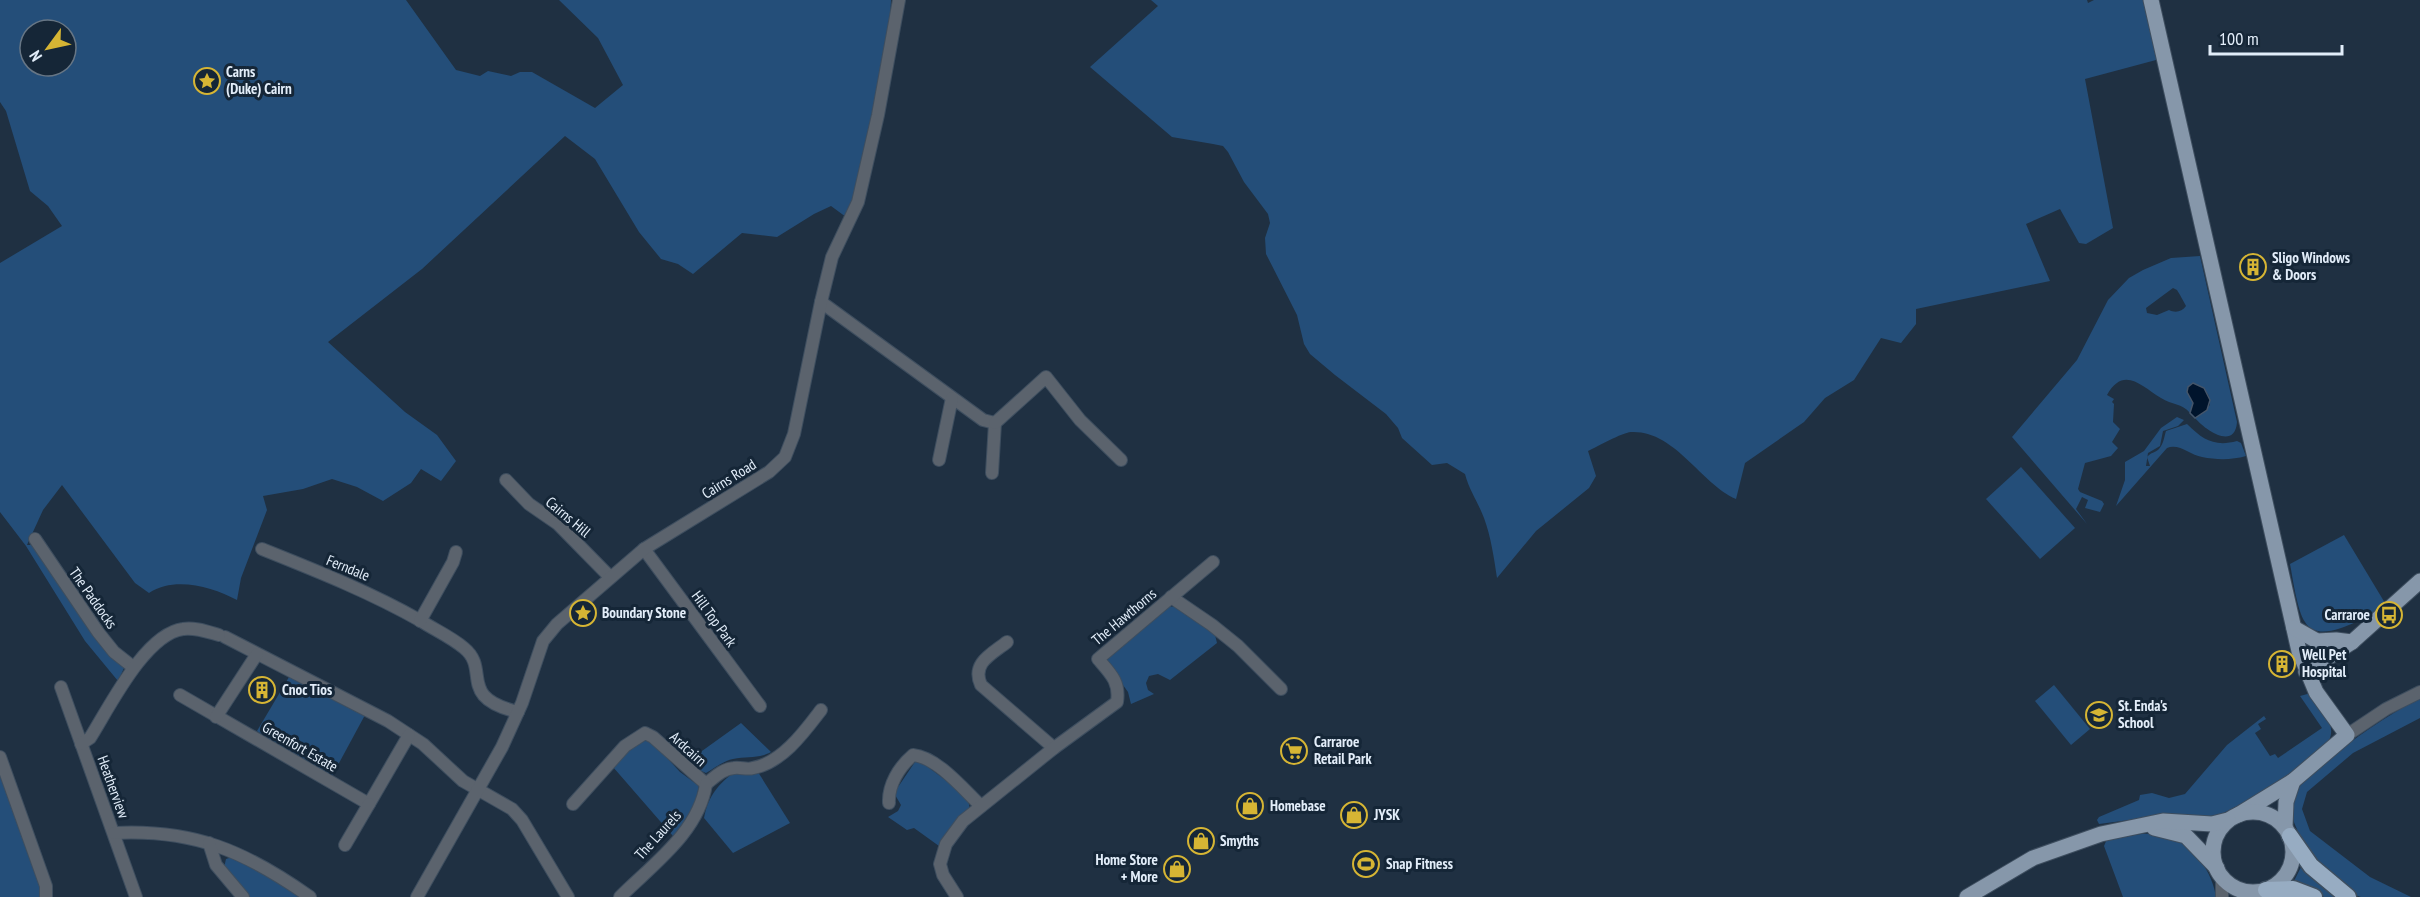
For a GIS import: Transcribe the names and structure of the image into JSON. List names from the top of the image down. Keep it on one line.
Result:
{"streets":{"street":["Cairns Road","Cairns Hill","Ferndale","The Paddocks","The Hawthorns","Hill Top Park","Greenfort Estate","Ardcairn","Heatherview","The Laurels"]},"crossings":[["Cairns Road","Cairns Hill"],["Cairns Road","Ferndale"],["Cairns Road","Hill Top Park"],["Ardcairn","The Laurels"]],"places":{"place":["Carns (Duke) Cairn","Boundary Stone"],"building":["Sligo Windows & Doors","Well Pet Hospital","Cnoc Tios"],"bus stop":["Carraroe"],"school or university":["St. Enda's School"],"supermarket":["Carraroe Retail Park"],"shop":["Homebase","JYSK","Smyths","Home Store + More"],"sports":["Snap Fitness"]},"scale_bar":"100 m","north":"bottom left"}
